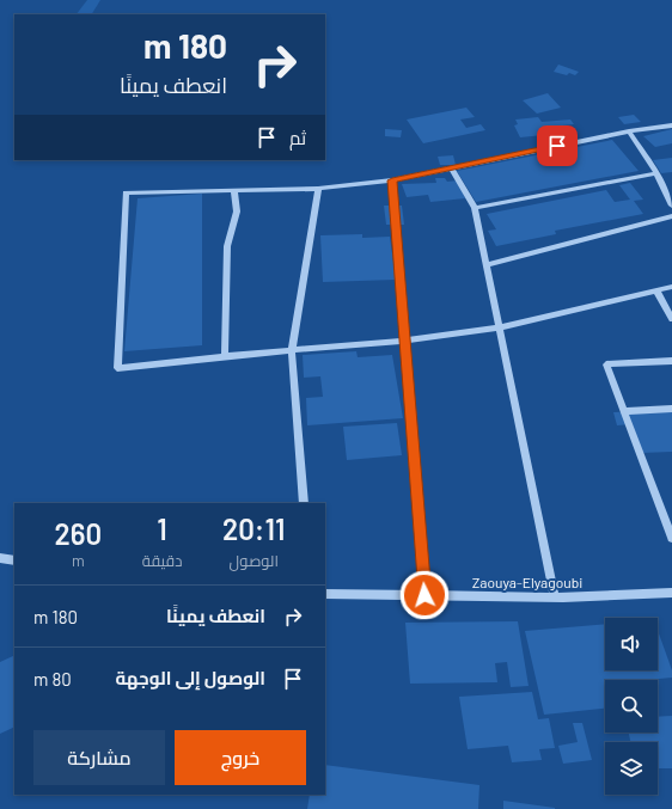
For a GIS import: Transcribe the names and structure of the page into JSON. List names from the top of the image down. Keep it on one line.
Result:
{"streets":{"street":["Zaouya-Elyagoubi"]},"page":{"turn":["180 m","انعطف يمينًا"],"then":"ثم","eta":["20:11","الوصول","1","دقيقة","260","m"],"list":[{"name":"انعطف يمينًا","value":"180 m"},{"name":"الوصول إلى الوجهة","value":"80 m"}],"buttons":["خروج","مشاركة"]}}
